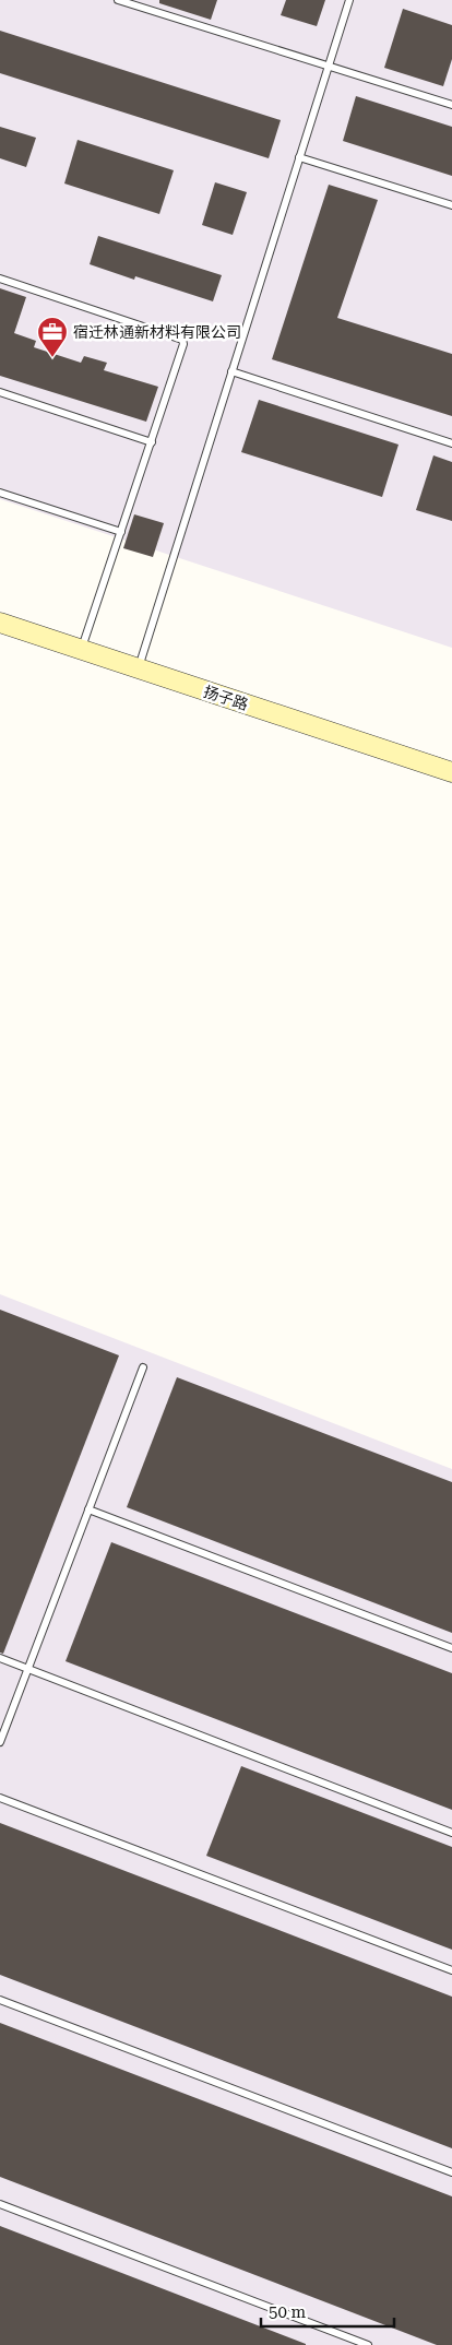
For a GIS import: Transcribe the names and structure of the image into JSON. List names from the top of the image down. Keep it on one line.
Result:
{"streets":{"street":["扬子路"]},"places":{"office":["宿迁林通新材料有限公司"]},"scale_bar":"50 m"}
